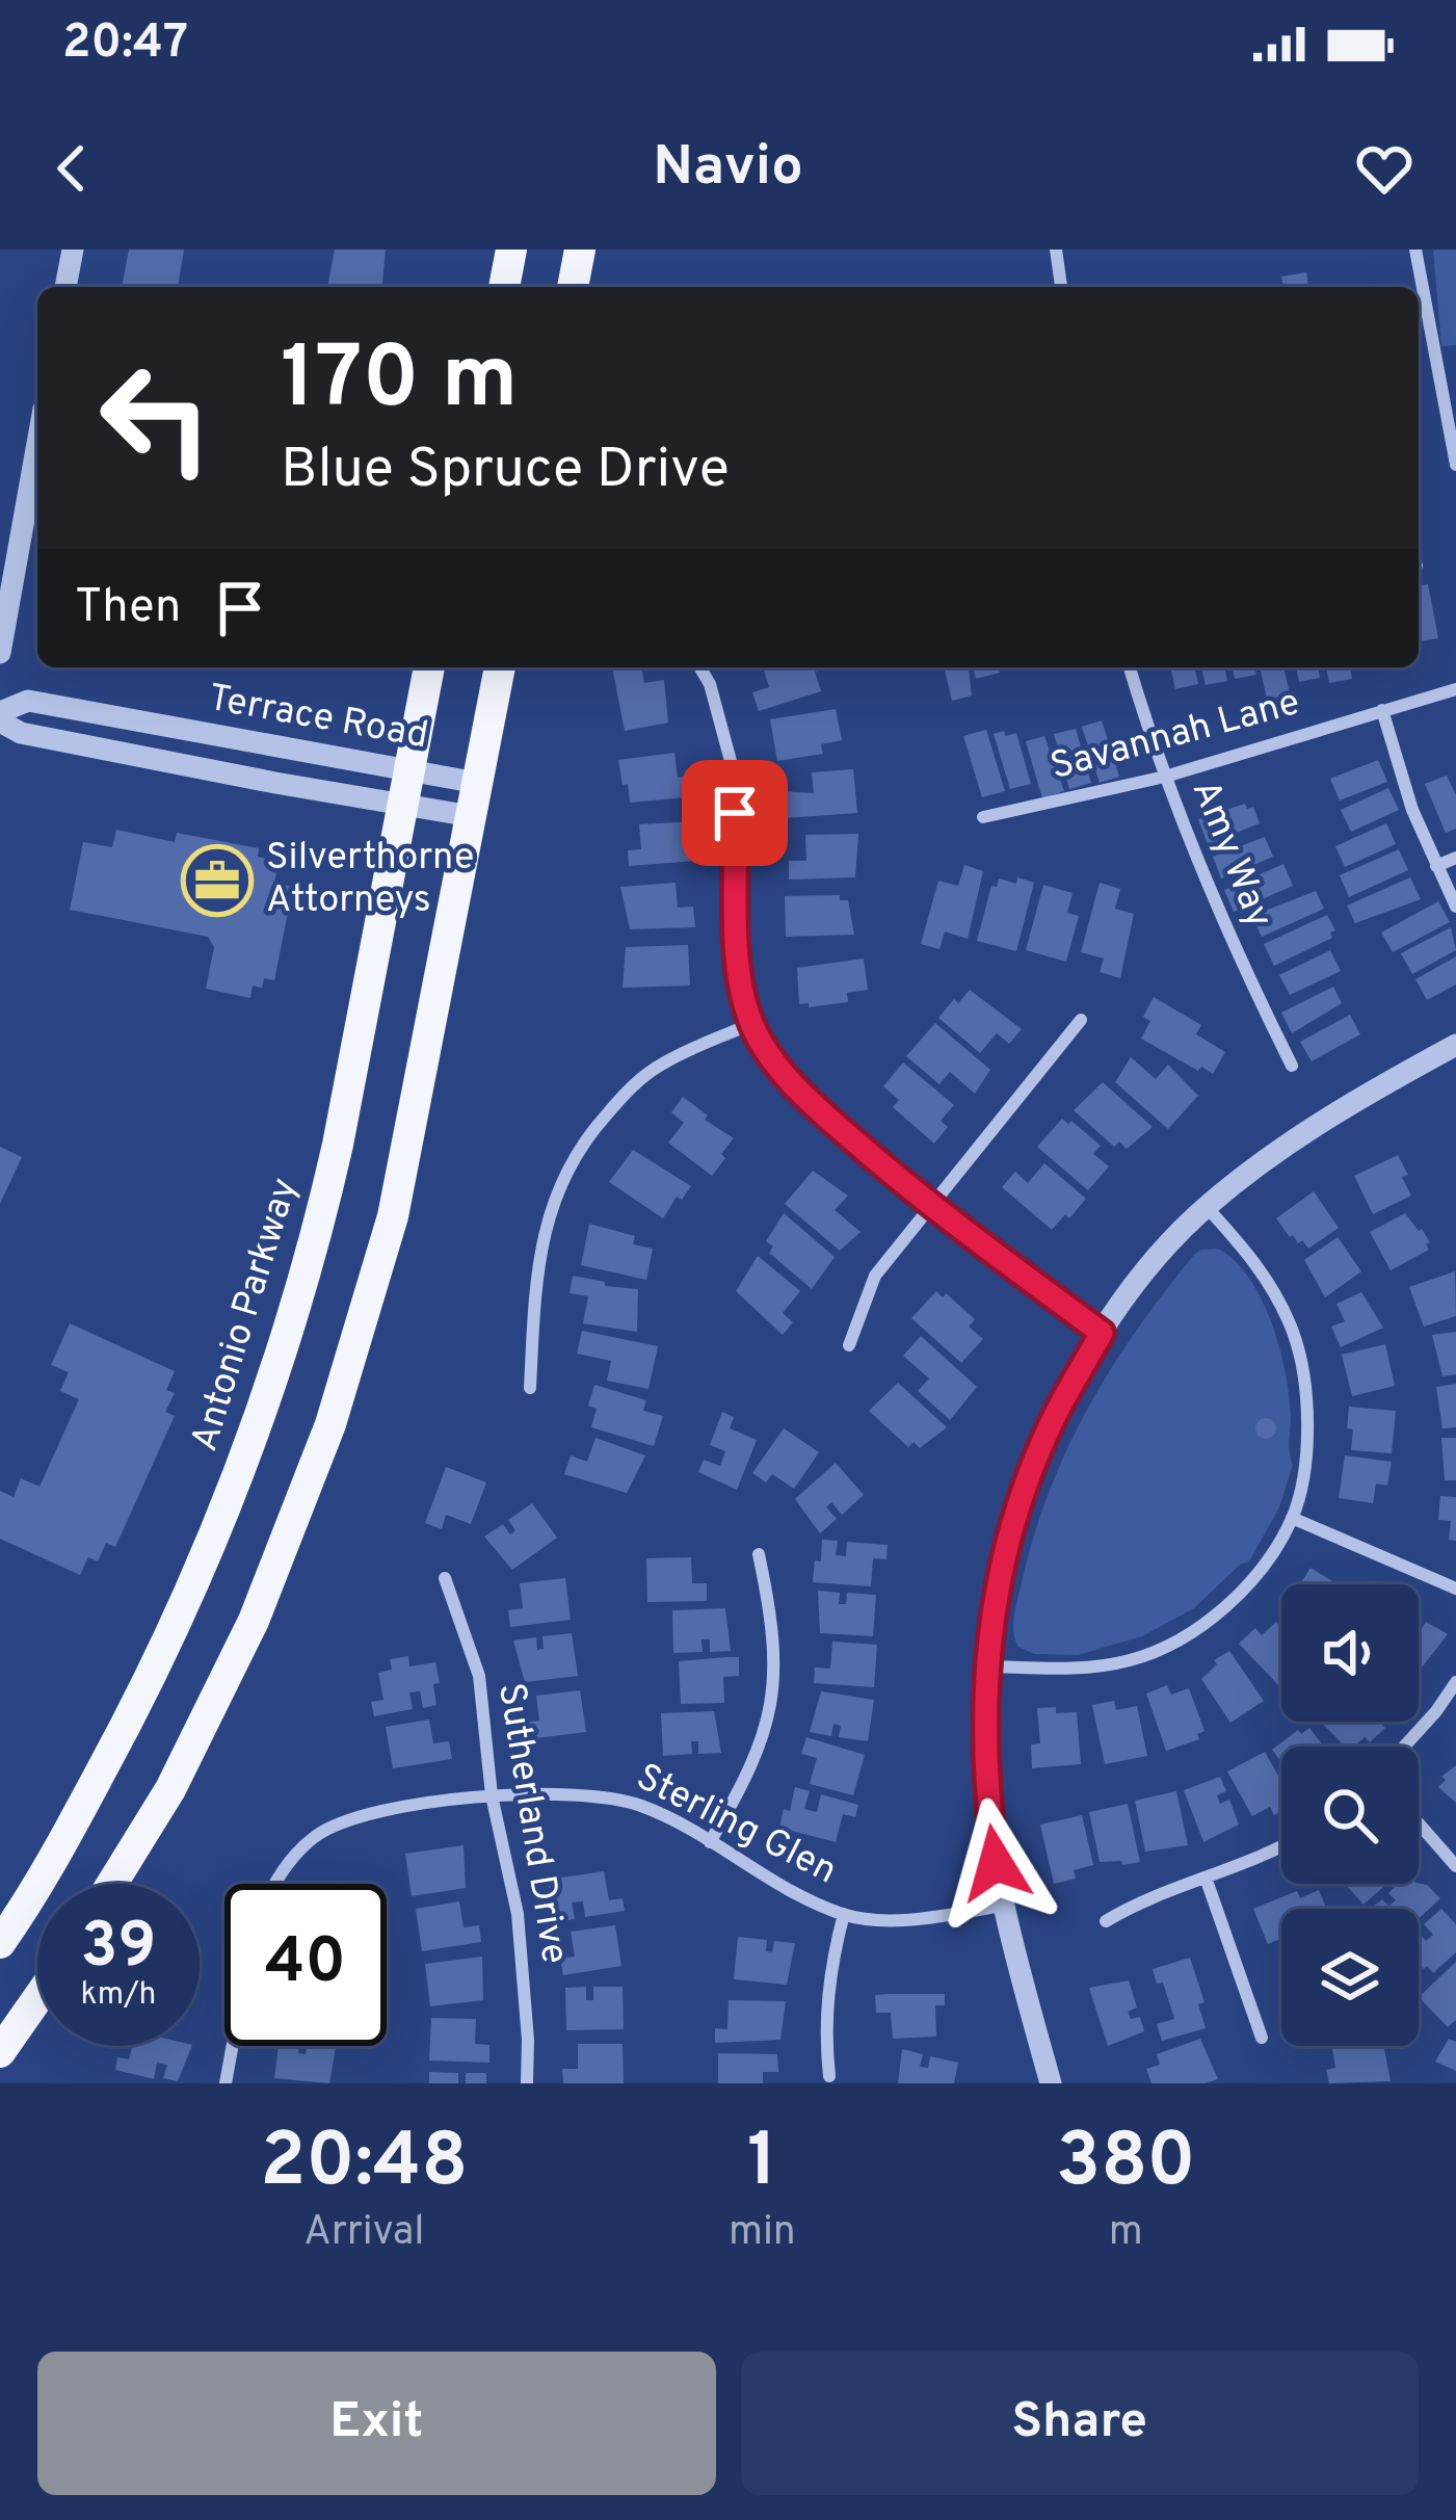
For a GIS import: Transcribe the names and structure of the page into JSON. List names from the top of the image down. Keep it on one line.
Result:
{"streets":{"main road":["Antonio Parkway"],"street":["Terrace Road","Savannah Lane","Amy Way","Sutherland Drive","Sterling Glen"]},"crossings":[["Terrace Road","Antonio Parkway"],["Savannah Lane","Amy Way"],["Sutherland Drive","Sterling Glen"]],"places":{"office":["Silverthorne Attorneys"]},"page":{"status":"20:47","header":"Navio","turn":["170 m","Blue Spruce Drive"],"then":"Then","speed":"39 km/h","limit":"40","eta":["20:48","Arrival","1","min","380","m"],"buttons":["Exit","Share"]}}
